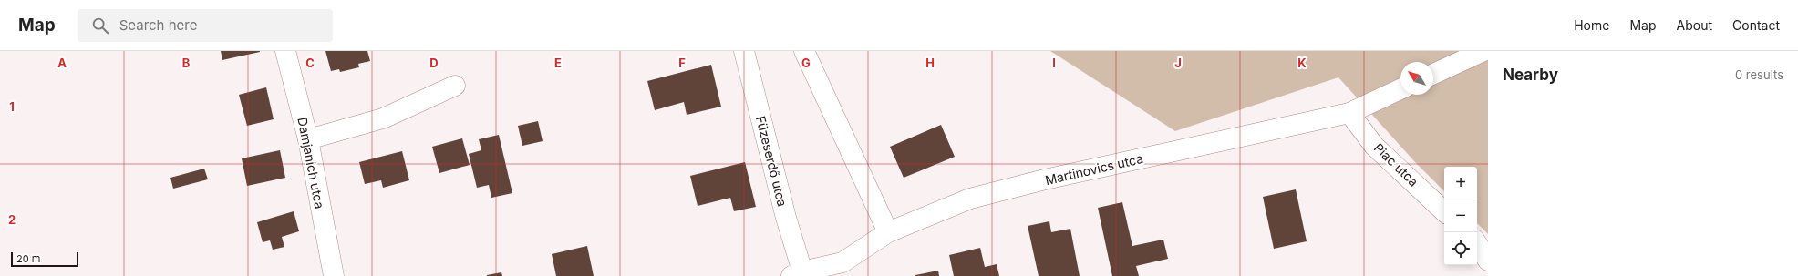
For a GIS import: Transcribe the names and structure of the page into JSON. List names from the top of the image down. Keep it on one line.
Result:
{"streets":{"street":["Füzeserdő utca","Damjanich utca","Piac utca","Martinovics utca"]},"crossings":[["Füzeserdő utca","Martinovics utca"],["Piac utca","Martinovics utca"]],"scale_bar":"20 m","north":"top left","page":{"header":"Map","search":"Search here","nav":["Home","Map","About","Contact"],"heading":["Nearby","0 results"],"map_buttons":["+","−"],"scale":"20 m"},"grid":{"columns":["A","B","C","D","E","F","G","H","I","J","K"],"rows":["1","2"]}}
